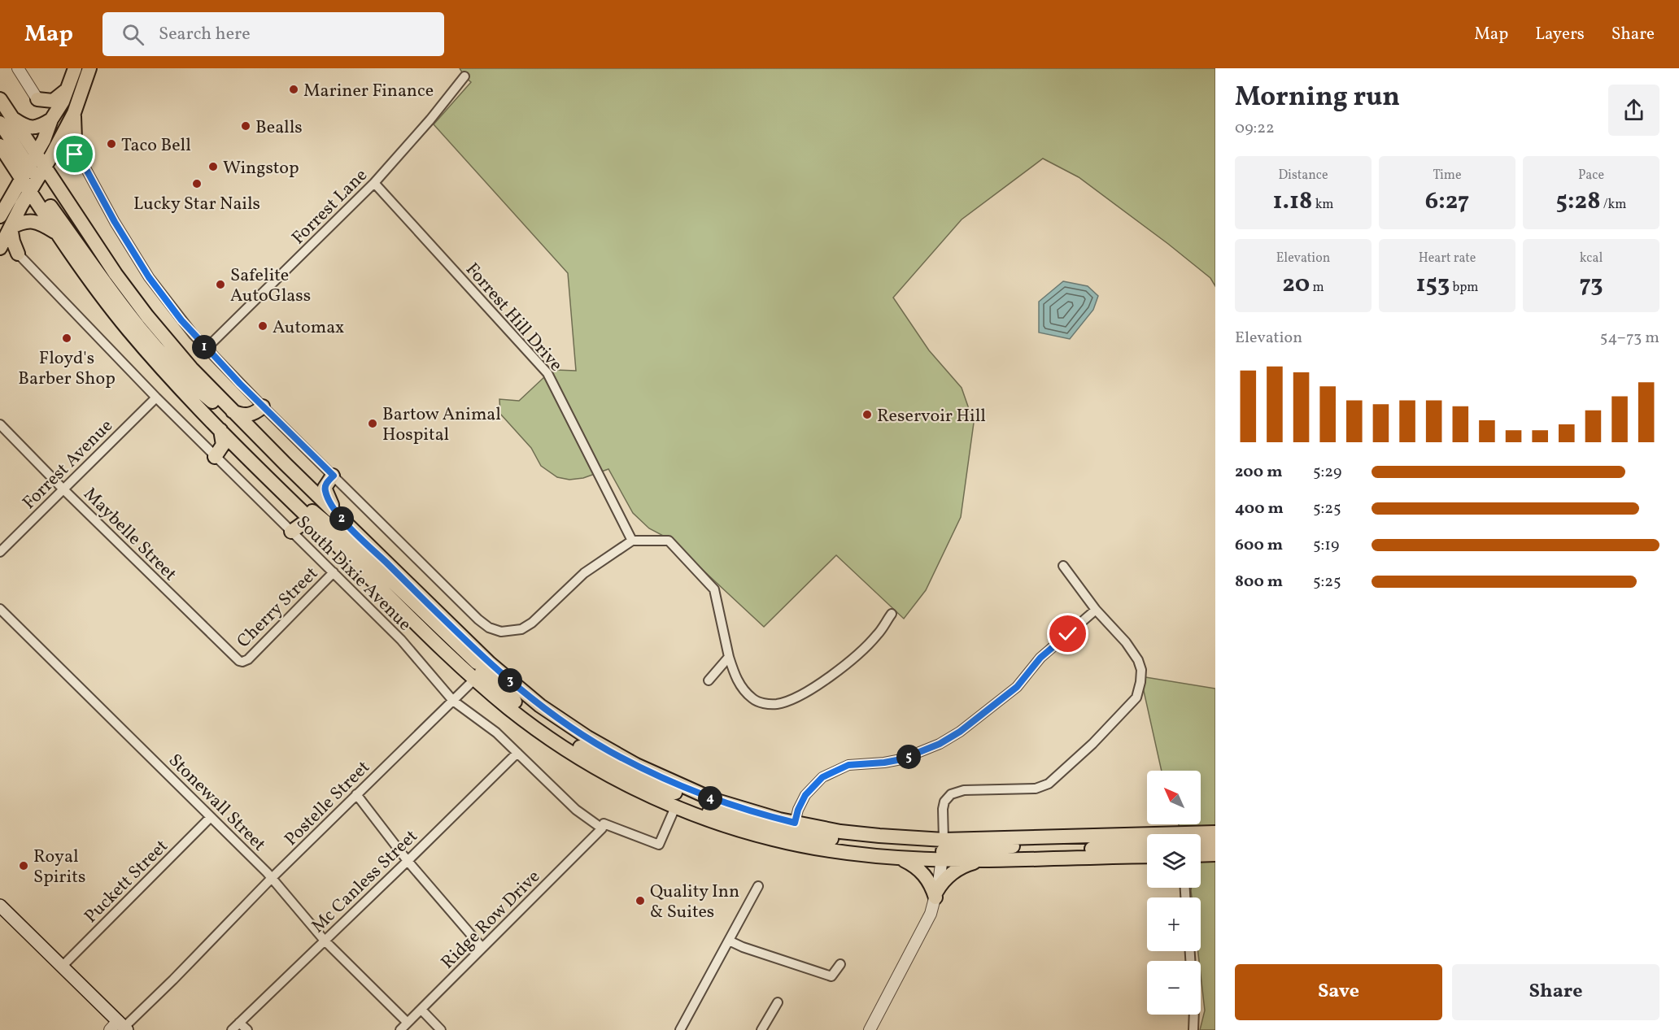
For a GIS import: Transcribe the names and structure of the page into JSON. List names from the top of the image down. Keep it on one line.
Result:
{"streets":{"street":["Forrest Lane","Forrest Hill Drive","Forrest Avenue","Maybelle Street","South Dixie Avenue","Cherry Street","Stonewall Street","Postelle Street","Puckett Street","Mc Canless Street","Ridge Row Drive"]},"crossings":[["Forrest Lane","Forrest Hill Drive"],["Forrest Avenue","Maybelle Street"],["Forrest Avenue","South Dixie Avenue"],["Maybelle Street","Cherry Street"],["South Dixie Avenue","Cherry Street"],["South Dixie Avenue","Postelle Street"],["South Dixie Avenue","Mc Canless Street"],["South Dixie Avenue","Ridge Row Drive"],["Stonewall Street","Postelle Street"],["Stonewall Street","Puckett Street"],["Stonewall Street","Mc Canless Street"],["Stonewall Street","Ridge Row Drive"]],"places":["Mariner Finance","Bealls","Taco Bell","Wingstop","Lucky Star Nails","Safelite AutoGlass","Automax","Floyd's Barber Shop","Reservoir Hill","Bartow Animal Hospital","Royal Spirits","Quality Inn & Suites"],"north":"top left","page":{"header":"Map","search":"Search here","nav":["Map","Layers","Share"],"heading":["Morning run","09:22"],"stats":[["Distance","1.18 km"],["Time","6:27"],["Pace","5:28 /km"],["Elevation","20 m"],["Heart rate","153 bpm"],["kcal","73"]],"chart":["Elevation","54–73 m"],"pins":["1","2","3","5","4"],"list":[{"name":"200 m","note":"5:29"},{"name":"400 m","note":"5:25"},{"name":"600 m","note":"5:19"},{"name":"800 m","note":"5:25"}],"map_buttons":["+","−"],"buttons":["Save","Share"]}}
